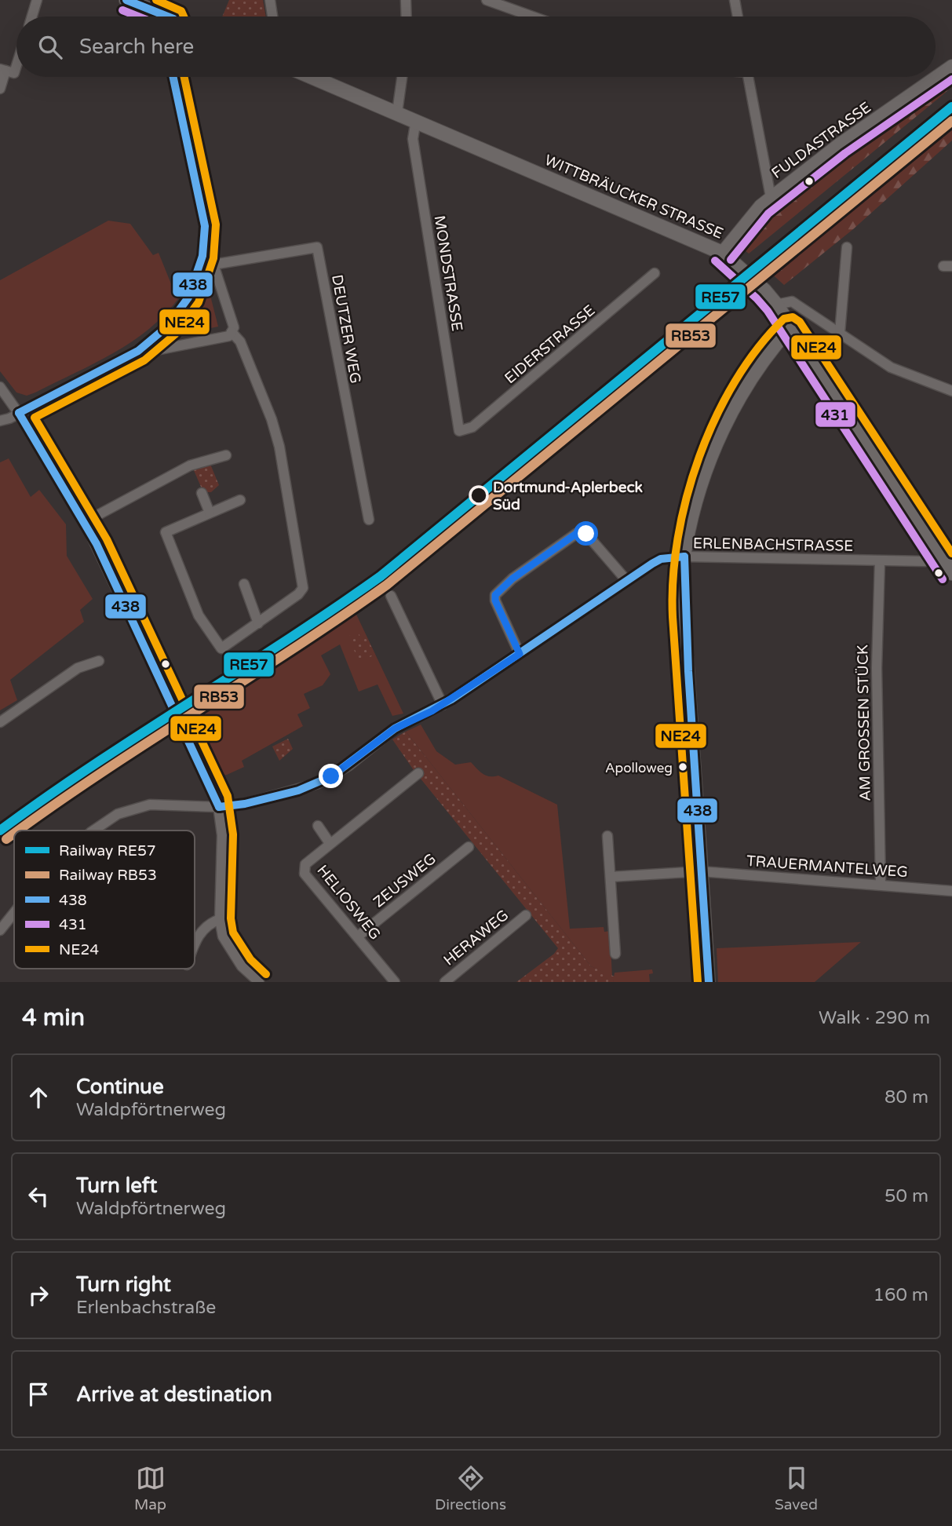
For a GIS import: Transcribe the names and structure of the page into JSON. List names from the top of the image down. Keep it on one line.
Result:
{"streets":{"main road":["WITTBRÄUCKER STRASSE"],"street":["FULDASTRASSE","MONDSTRASSE","DEUTZER WEG","EIDERSTRASSE","ERLENBACHSTRASSE","AM GROSSEN STÜCK","TRAUERMANTELWEG","ZEUSWEG","HELIOSWEG","HERAWEG"]},"crossings":[["FULDASTRASSE","WITTBRÄUCKER STRASSE"],["WITTBRÄUCKER STRASSE","MONDSTRASSE"],["WITTBRÄUCKER STRASSE","ERLENBACHSTRASSE"],["MONDSTRASSE","EIDERSTRASSE"],["ERLENBACHSTRASSE","AM GROSSEN STÜCK"],["AM GROSSEN STÜCK","TRAUERMANTELWEG"],["ZEUSWEG","HELIOSWEG"]],"places":["Dortmund-Aplerbeck Süd","Apolloweg"],"lines":["transit line 438","transit line NE24","transit line 431","rail line RE57","rail line RB53"],"legend":["Railway RE57","Railway RB53","438","431","NE24"],"page":{"search":"Search here","heading":["4 min","Walk · 290 m"],"list":[["Continue","Waldpförtnerweg","80 m"],["Turn left","Waldpförtnerweg","50 m"],["Turn right","Erlenbachstraße","160 m"],"Arrive at destination"],"nav":["Map","Directions","Saved"]}}
